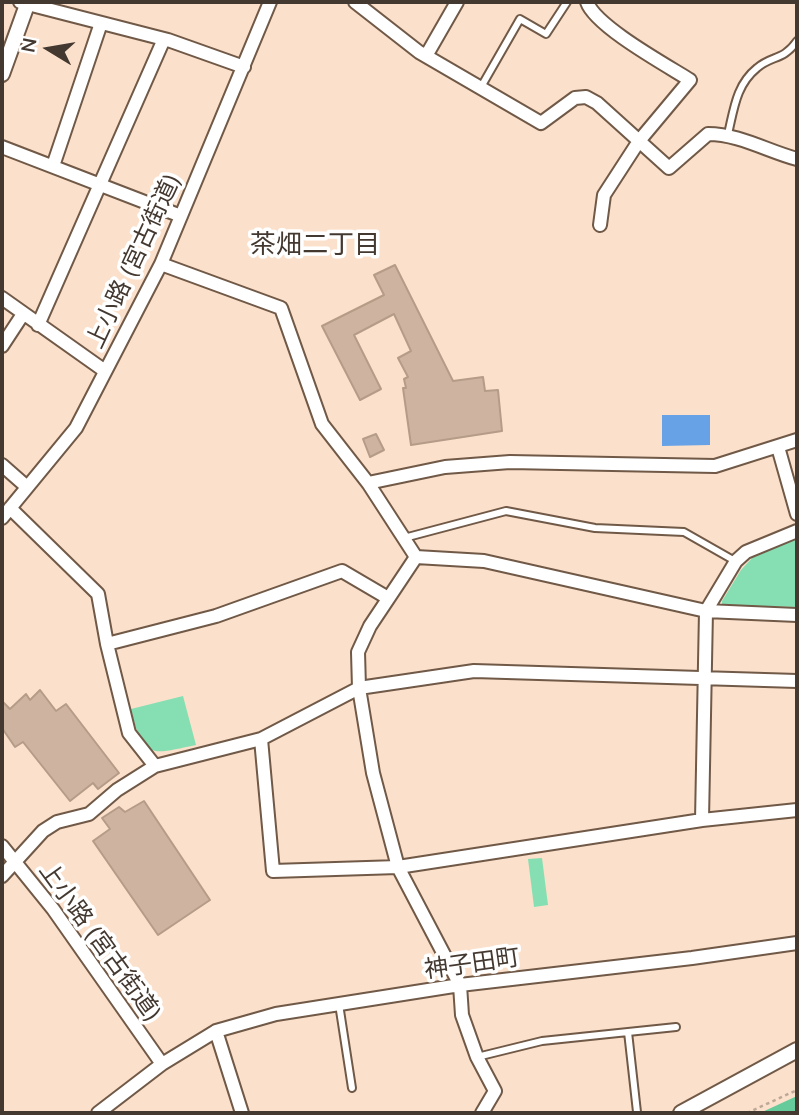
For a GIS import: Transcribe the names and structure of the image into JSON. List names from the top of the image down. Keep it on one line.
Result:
{"streets":{"street":["上小路 (宮古街道)","神子田町"]},"crossings":[["上小路 (宮古街道)","神子田町"]],"districts":["茶畑二丁目"],"north":"left"}
